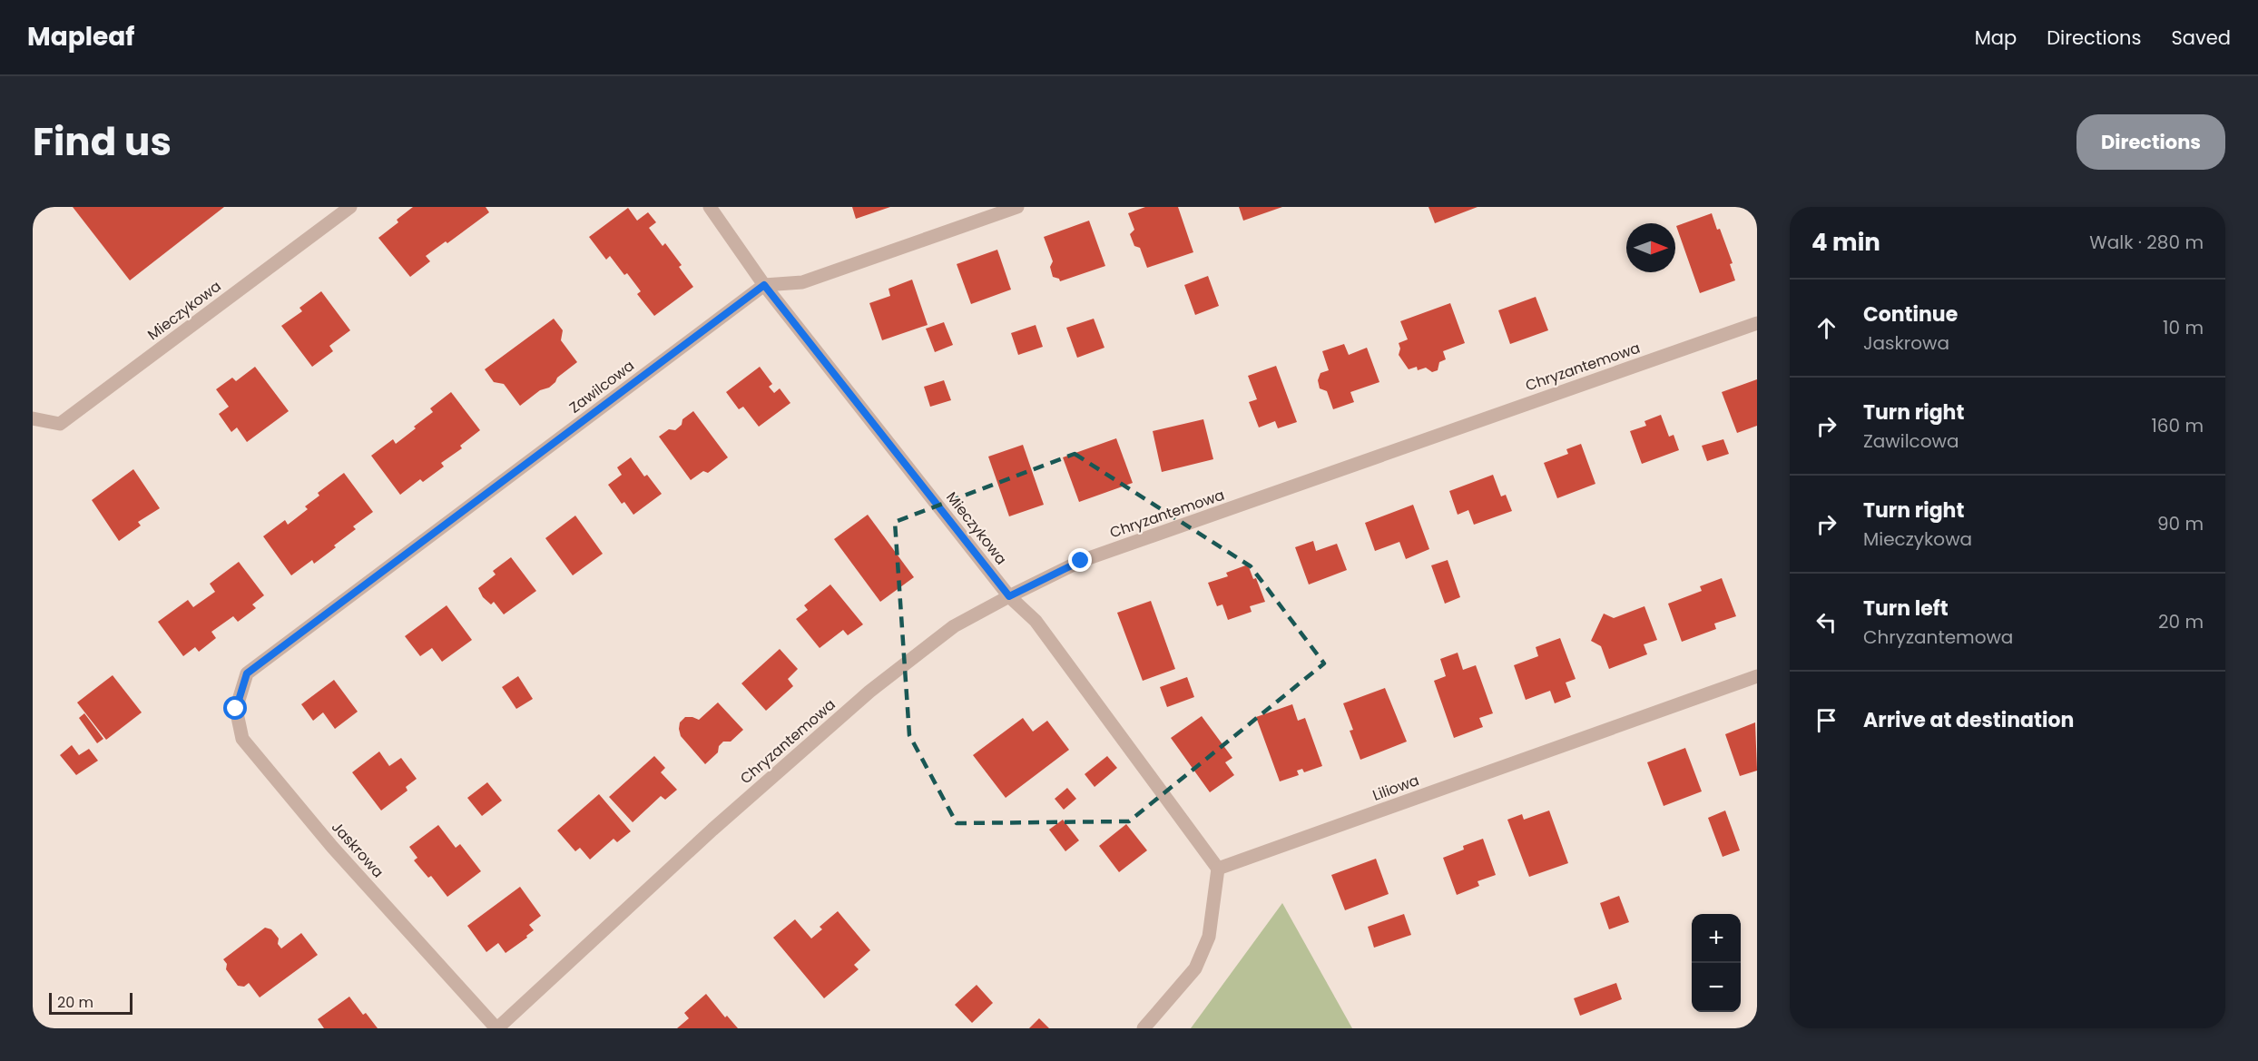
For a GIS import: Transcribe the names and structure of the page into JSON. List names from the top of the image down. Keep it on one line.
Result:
{"streets":{"street":["Mieczykowa","Chryzantemowa","Zawilcowa","Liliowa","Jaskrowa"]},"crossings":[["Mieczykowa","Chryzantemowa"],["Mieczykowa","Zawilcowa"],["Mieczykowa","Liliowa"],["Chryzantemowa","Jaskrowa"],["Zawilcowa","Jaskrowa"]],"scale_bar":"20 m","north":"right","page":{"header":"Mapleaf","nav":["Map","Directions","Saved"],"title":"Find us","buttons":"Directions","heading":["4 min","Walk · 280 m"],"list":[["Continue","Jaskrowa","10 m"],["Turn right","Zawilcowa","160 m"],["Turn right","Mieczykowa","90 m"],["Turn left","Chryzantemowa","20 m"],"Arrive at destination"],"map_buttons":["+","−"],"scale":"20 m"}}
